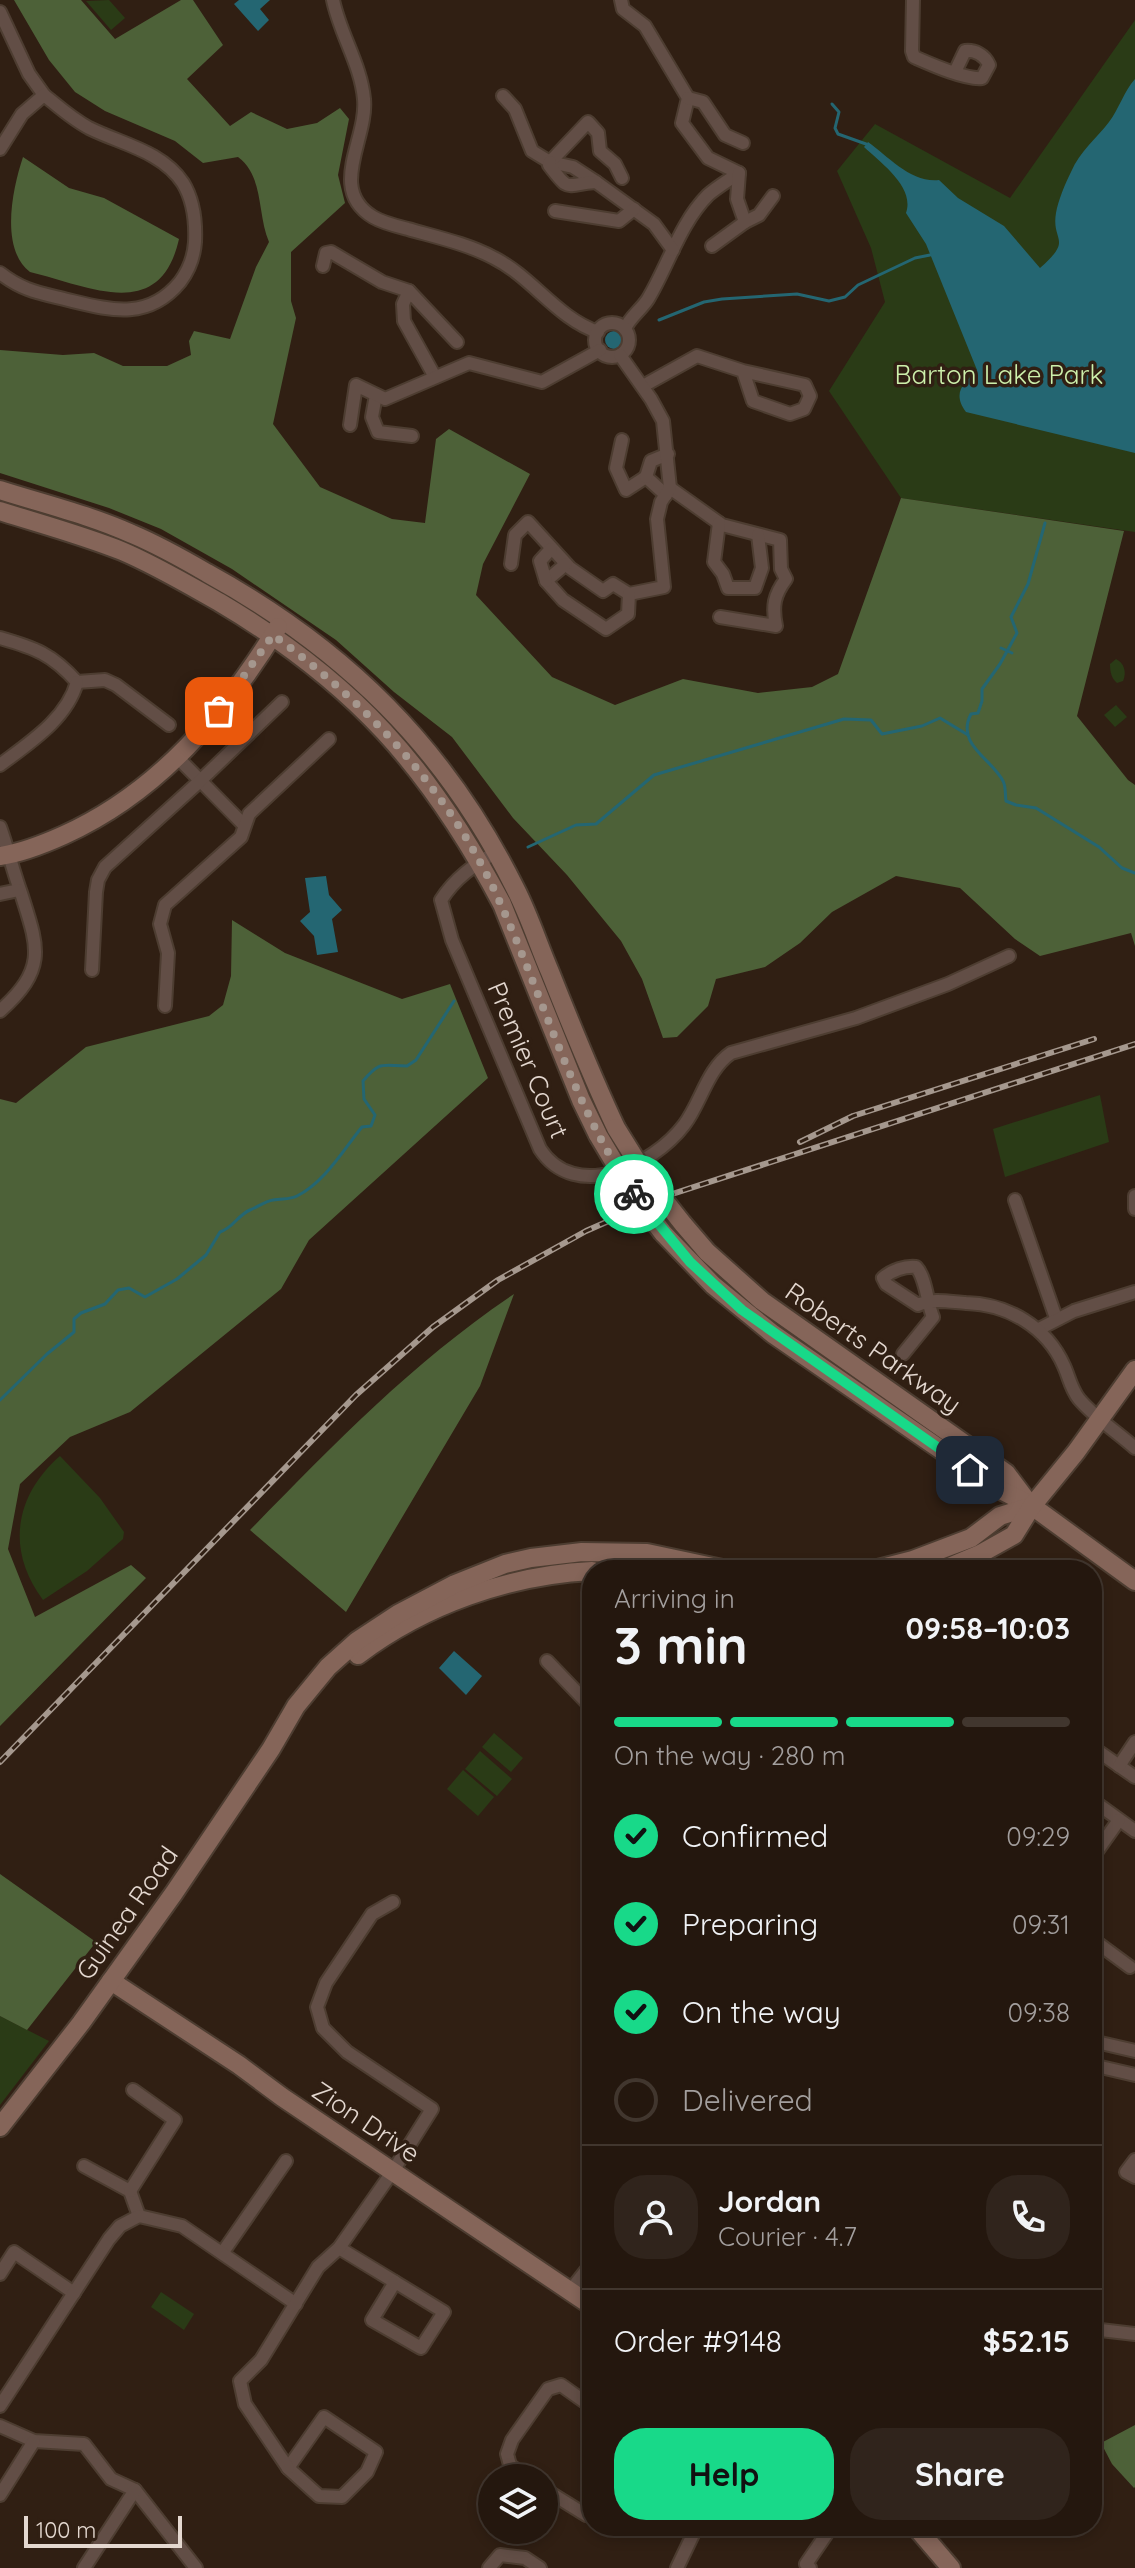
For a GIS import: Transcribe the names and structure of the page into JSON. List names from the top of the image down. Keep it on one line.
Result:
{"streets":{"main road":["Roberts Parkway","Guinea Road","Zion Drive"],"street":["Premier Court"]},"crossings":[["Premier Court","Roberts Parkway"],["Guinea Road","Zion Drive"]],"parks":["Barton Lake Park"],"scale_bar":"100 m","page":{"heading":["3 min","Arriving in","09:58–10:03"],"panel":["Jordan","Courier · 4.7","Order #9148","$52.15"],"bar":"On the way · 280 m","list":[["Confirmed","09:29"],["Preparing","09:31"],["On the way","09:38"],"Delivered"],"buttons":["Help","Share"],"scale":"100 m"}}
